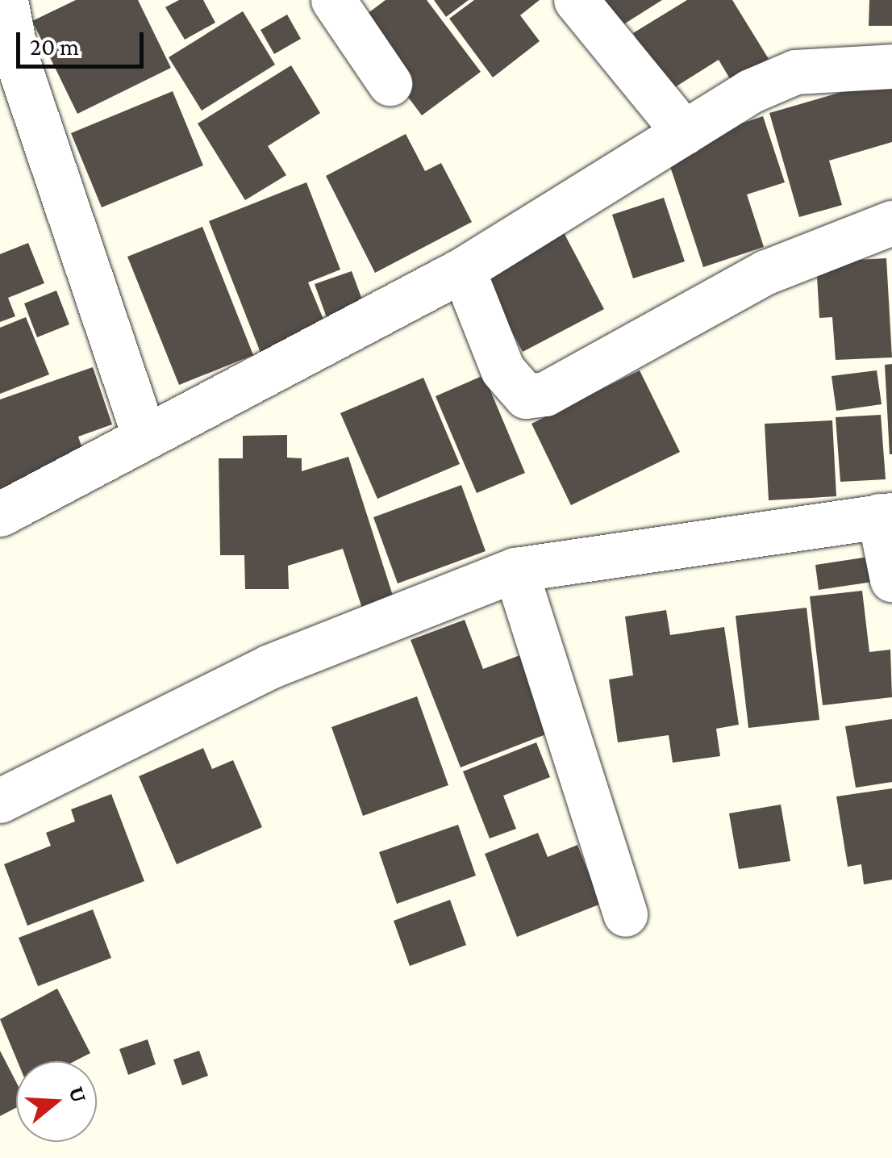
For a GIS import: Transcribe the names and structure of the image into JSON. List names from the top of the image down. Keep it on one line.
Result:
{"scale_bar":"20 m","north":"right"}
